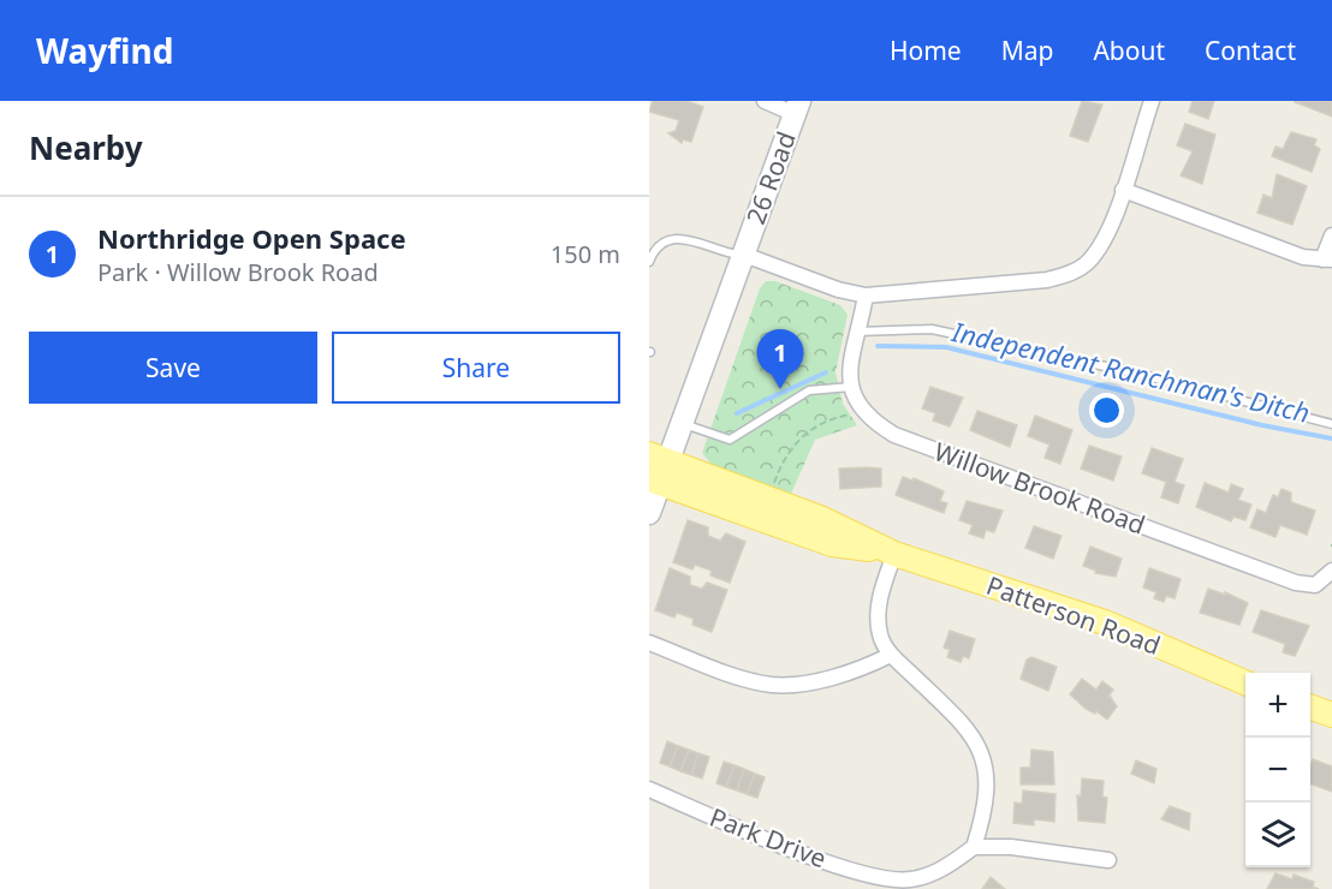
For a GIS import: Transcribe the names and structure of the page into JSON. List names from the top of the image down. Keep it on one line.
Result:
{"streets":{"main road":["Patterson Road"],"street":["26 Road","Willow Brook Road","Park Drive"]},"crossings":[["26 Road","Patterson Road"]],"water":["Independent Ranchman's Ditch"],"page":{"header":"Wayfind","nav":["Home","Map","About","Contact"],"heading":"Nearby","list":[{"mark":"1","name":"Northridge Open Space","note":"Park · Willow Brook Road","value":"150 m"}],"buttons":["Save","Share"],"pins":"1","map_buttons":["+","−"]}}
